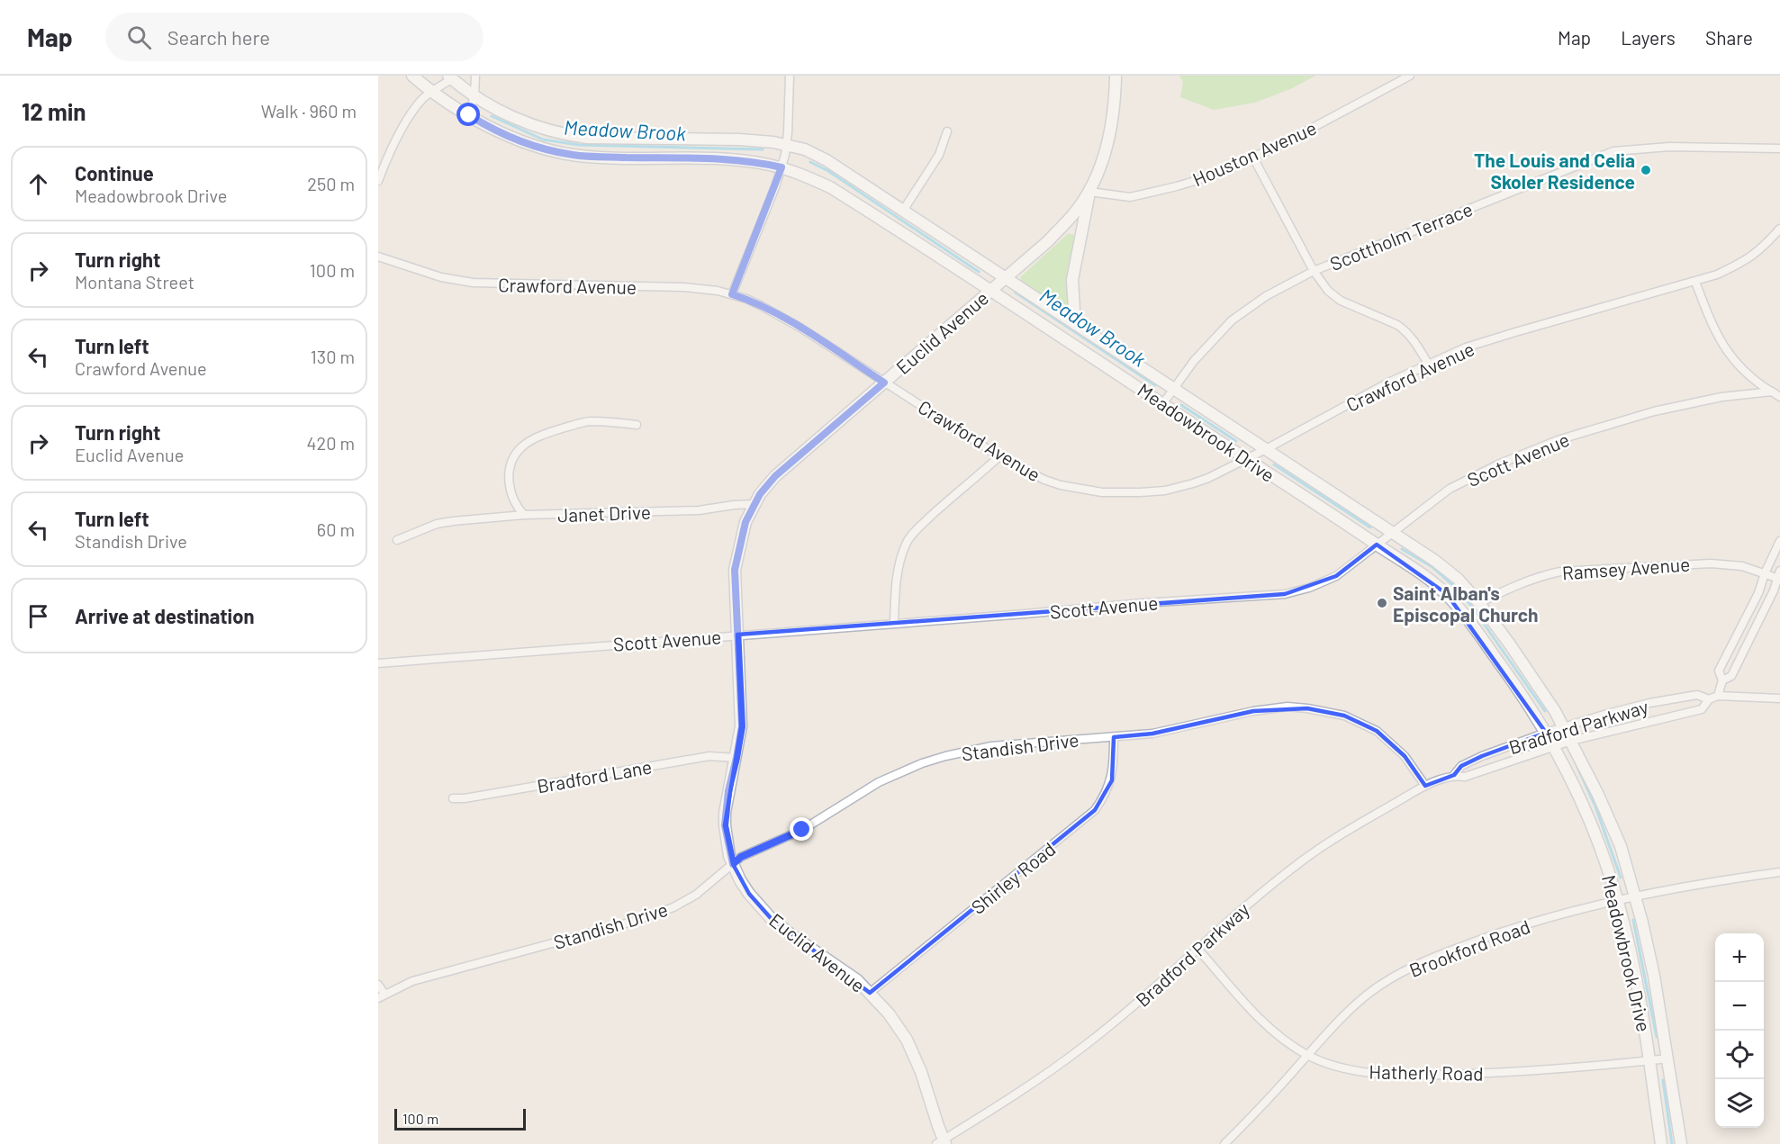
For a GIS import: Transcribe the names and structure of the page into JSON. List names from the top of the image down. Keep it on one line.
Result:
{"streets":{"street":["Houston Avenue","Scottholm Terrace","Crawford Avenue","Euclid Avenue","Meadowbrook Drive","Scott Avenue","Janet Drive","Ramsey Avenue","Bradford Parkway","Standish Drive","Bradford Lane","Shirley Road","Brookford Road","Hatherly Road"]},"crossings":[["Houston Avenue","Euclid Avenue"],["Scottholm Terrace","Meadowbrook Drive"],["Crawford Avenue","Euclid Avenue"],["Crawford Avenue","Meadowbrook Drive"],["Euclid Avenue","Meadowbrook Drive"],["Euclid Avenue","Scott Avenue"],["Euclid Avenue","Janet Drive"],["Euclid Avenue","Bradford Parkway"],["Euclid Avenue","Standish Drive"],["Euclid Avenue","Bradford Lane"],["Euclid Avenue","Shirley Road"],["Meadowbrook Drive","Scott Avenue"],["Meadowbrook Drive","Ramsey Avenue"],["Meadowbrook Drive","Bradford Parkway"],["Meadowbrook Drive","Brookford Road"],["Meadowbrook Drive","Hatherly Road"],["Bradford Parkway","Standish Drive"],["Bradford Parkway","Hatherly Road"],["Standish Drive","Shirley Road"],["Brookford Road","Hatherly Road"]],"water":["Meadow Brook"],"places":["The Louis and Celia Skoler Residence","Saint Alban's Episcopal Church"],"scale_bar":"100 m","page":{"header":"Map","search":"Search here","nav":["Map","Layers","Share"],"heading":["12 min","Walk · 960 m"],"list":[["Continue","Meadowbrook Drive","250 m"],["Turn right","Montana Street","100 m"],["Turn left","Crawford Avenue","130 m"],["Turn right","Euclid Avenue","420 m"],["Turn left","Standish Drive","60 m"],"Arrive at destination"],"map_buttons":["+","−"],"scale":"100 m"}}
